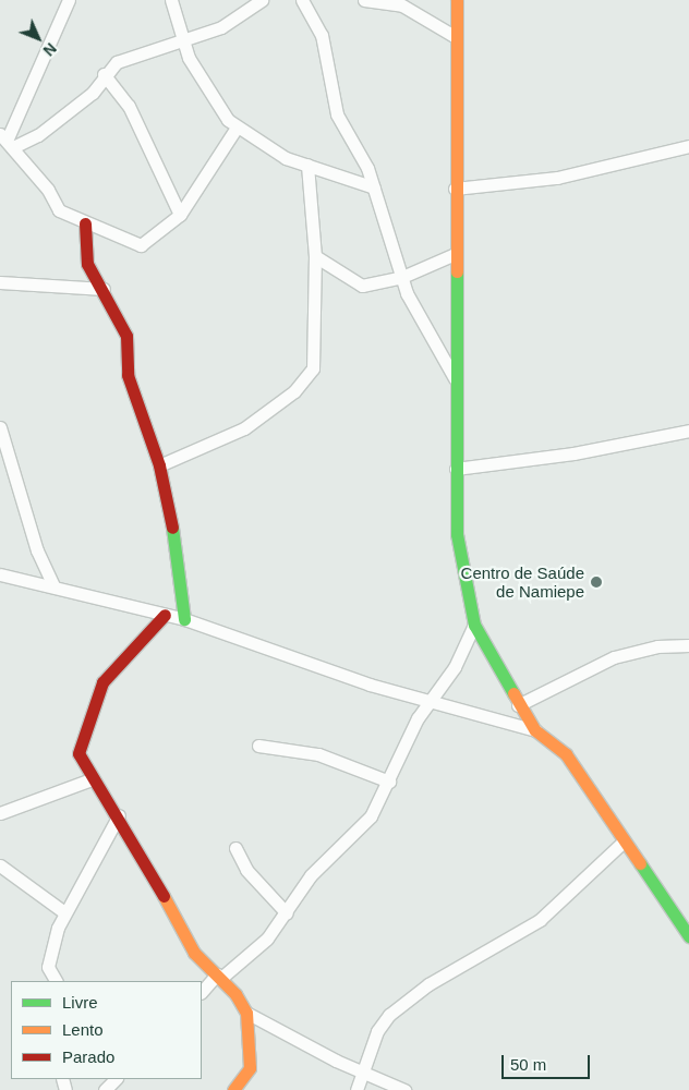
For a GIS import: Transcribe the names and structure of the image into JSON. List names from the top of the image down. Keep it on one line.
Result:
{"places":["Centro de Saúde de Namiepe"],"legend":["Livre","Lento","Parado"],"scale_bar":"50 m","north":"bottom right"}
